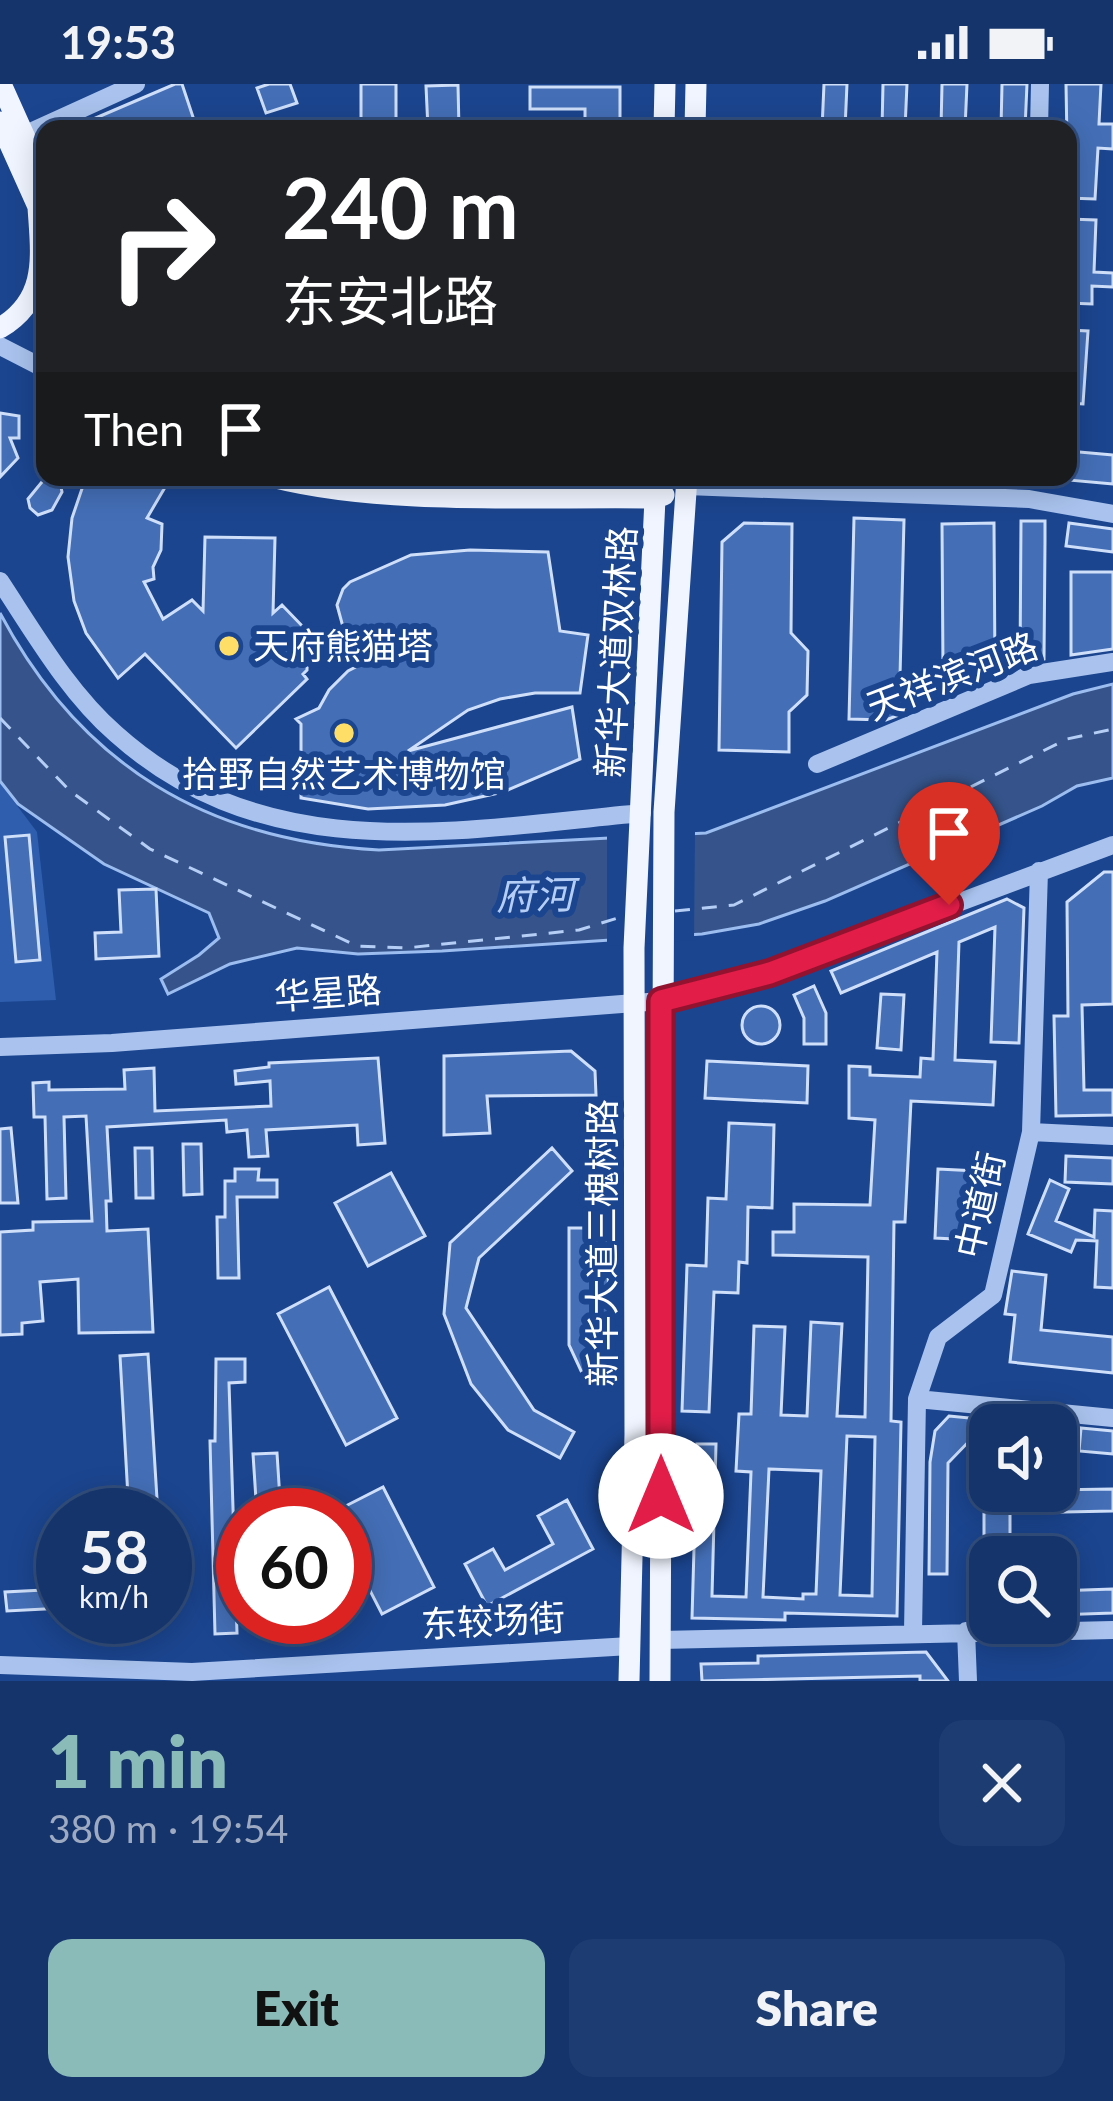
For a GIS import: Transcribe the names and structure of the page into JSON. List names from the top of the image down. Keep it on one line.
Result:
{"streets":{"main road":["新华大道双林路","新华大道三槐树路"],"street":["天祥滨河路","华星路","中道街","东较场街"]},"crossings":[["新华大道双林路","新华大道三槐树路"],["华星路","新华大道三槐树路"],["新华大道三槐树路","东较场街"]],"water":["府河"],"places":["天府熊猫塔","拾野自然艺术博物馆"],"page":{"status":"19:53","turn":["240 m","东安北路"],"then":"Then","speed":"58 km/h","limit":"60","heading":["1 min","380 m · 19:54"],"buttons":["Exit","Share"]}}
